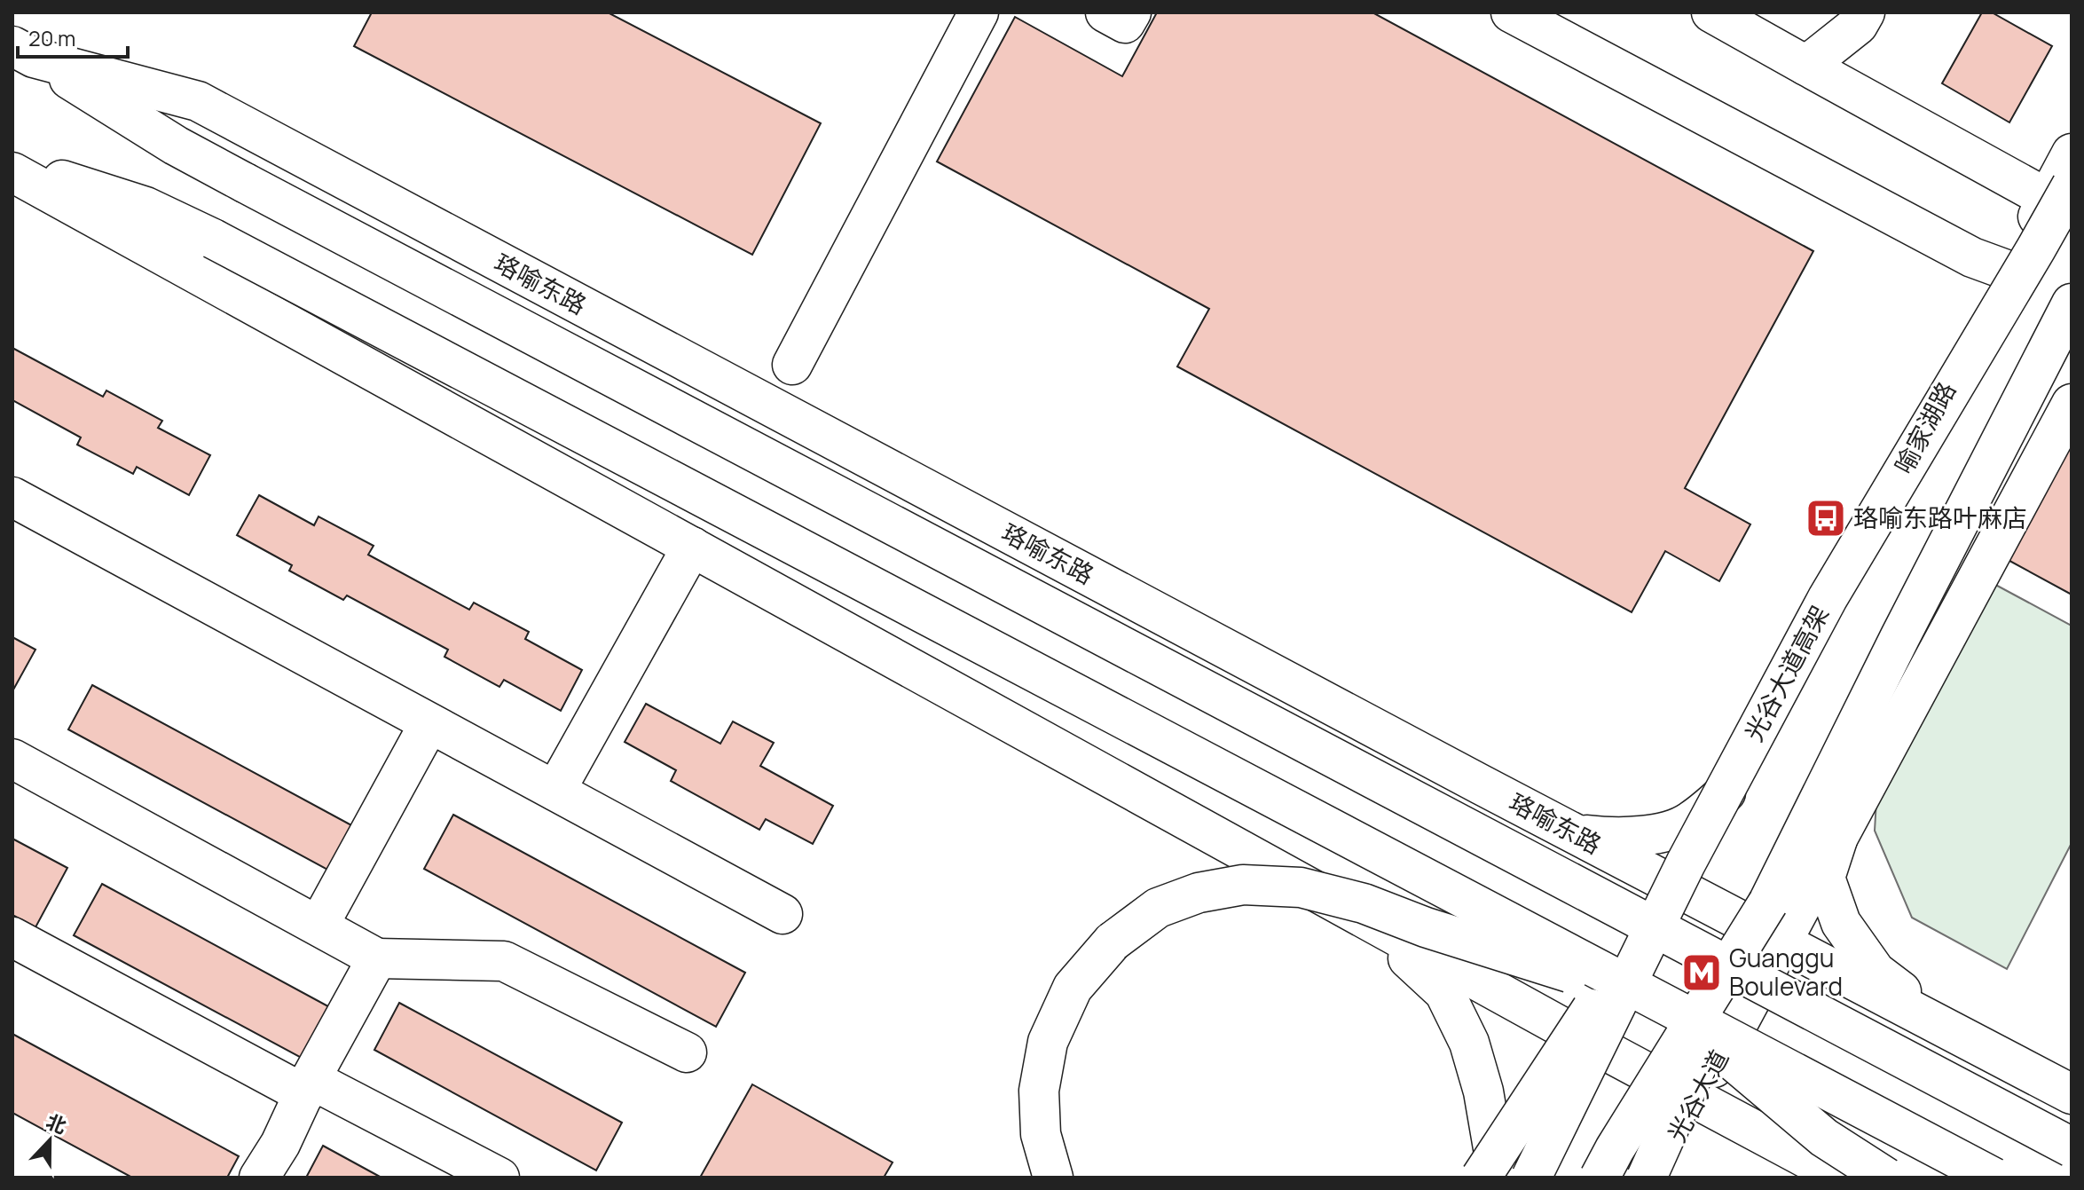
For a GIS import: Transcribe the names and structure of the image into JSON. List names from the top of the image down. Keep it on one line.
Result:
{"streets":{"main road":["珞喻东路","喻家湖路","光谷大道高架","光谷大道"]},"crossings":[["珞喻东路","喻家湖路"],["珞喻东路","光谷大道高架"],["珞喻东路","光谷大道"],["喻家湖路","光谷大道高架"]],"places":{"bus stop":["珞喻东路叶麻店"],"metro station":["Guanggu Boulevard"]},"scale_bar":"20 m","north":"top"}
